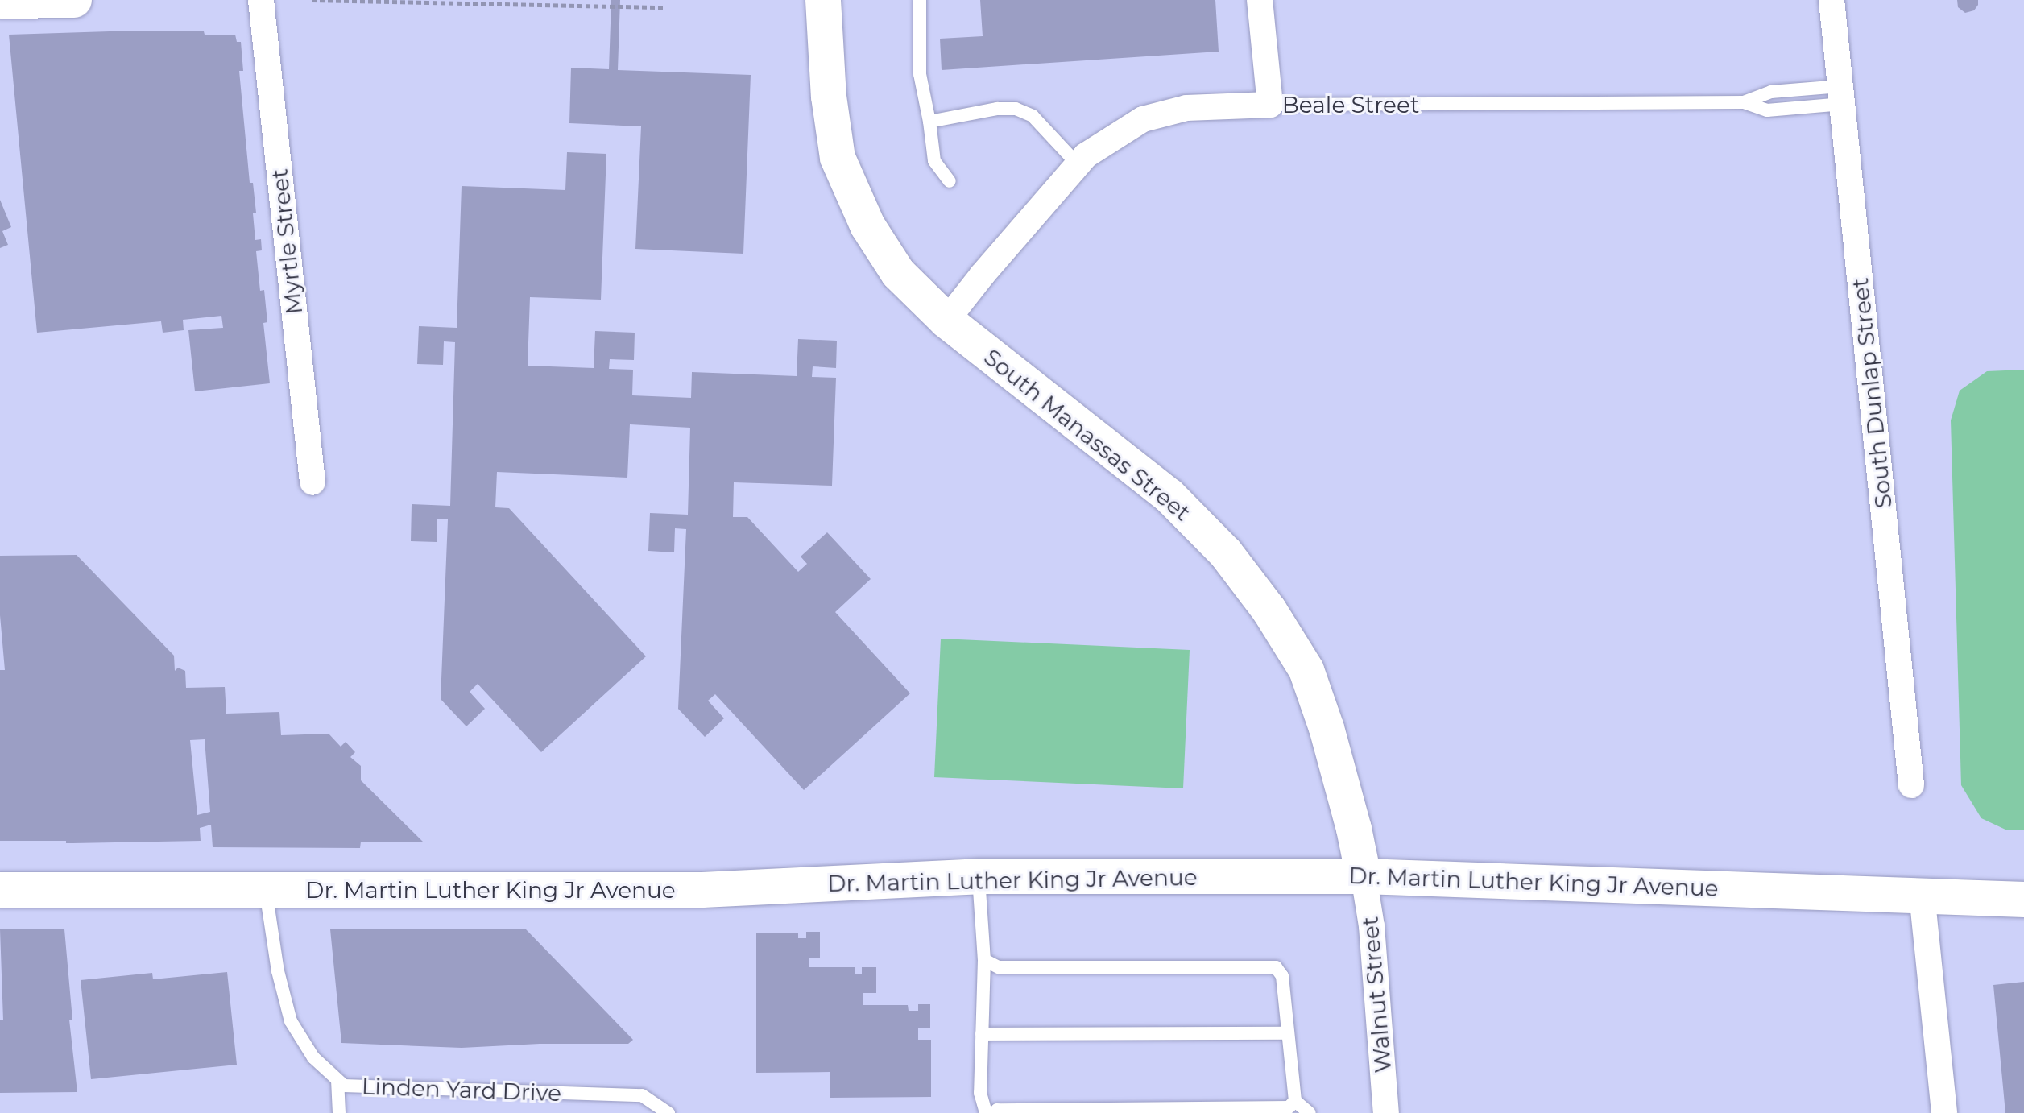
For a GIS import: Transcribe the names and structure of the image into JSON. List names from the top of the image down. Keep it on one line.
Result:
{"streets":{"main road":["South Manassas Street","Dr. Martin Luther King Jr Avenue"],"street":["Beale Street","Myrtle Street","South Dunlap Street","Walnut Street"],"lane":["Linden Yard Drive"]},"crossings":[["Beale Street","South Dunlap Street"],["Beale Street","South Manassas Street"],["South Manassas Street","Dr. Martin Luther King Jr Avenue"],["South Manassas Street","Walnut Street"],["Dr. Martin Luther King Jr Avenue","Walnut Street"],["Dr. Martin Luther King Jr Avenue","Linden Yard Drive"]]}
